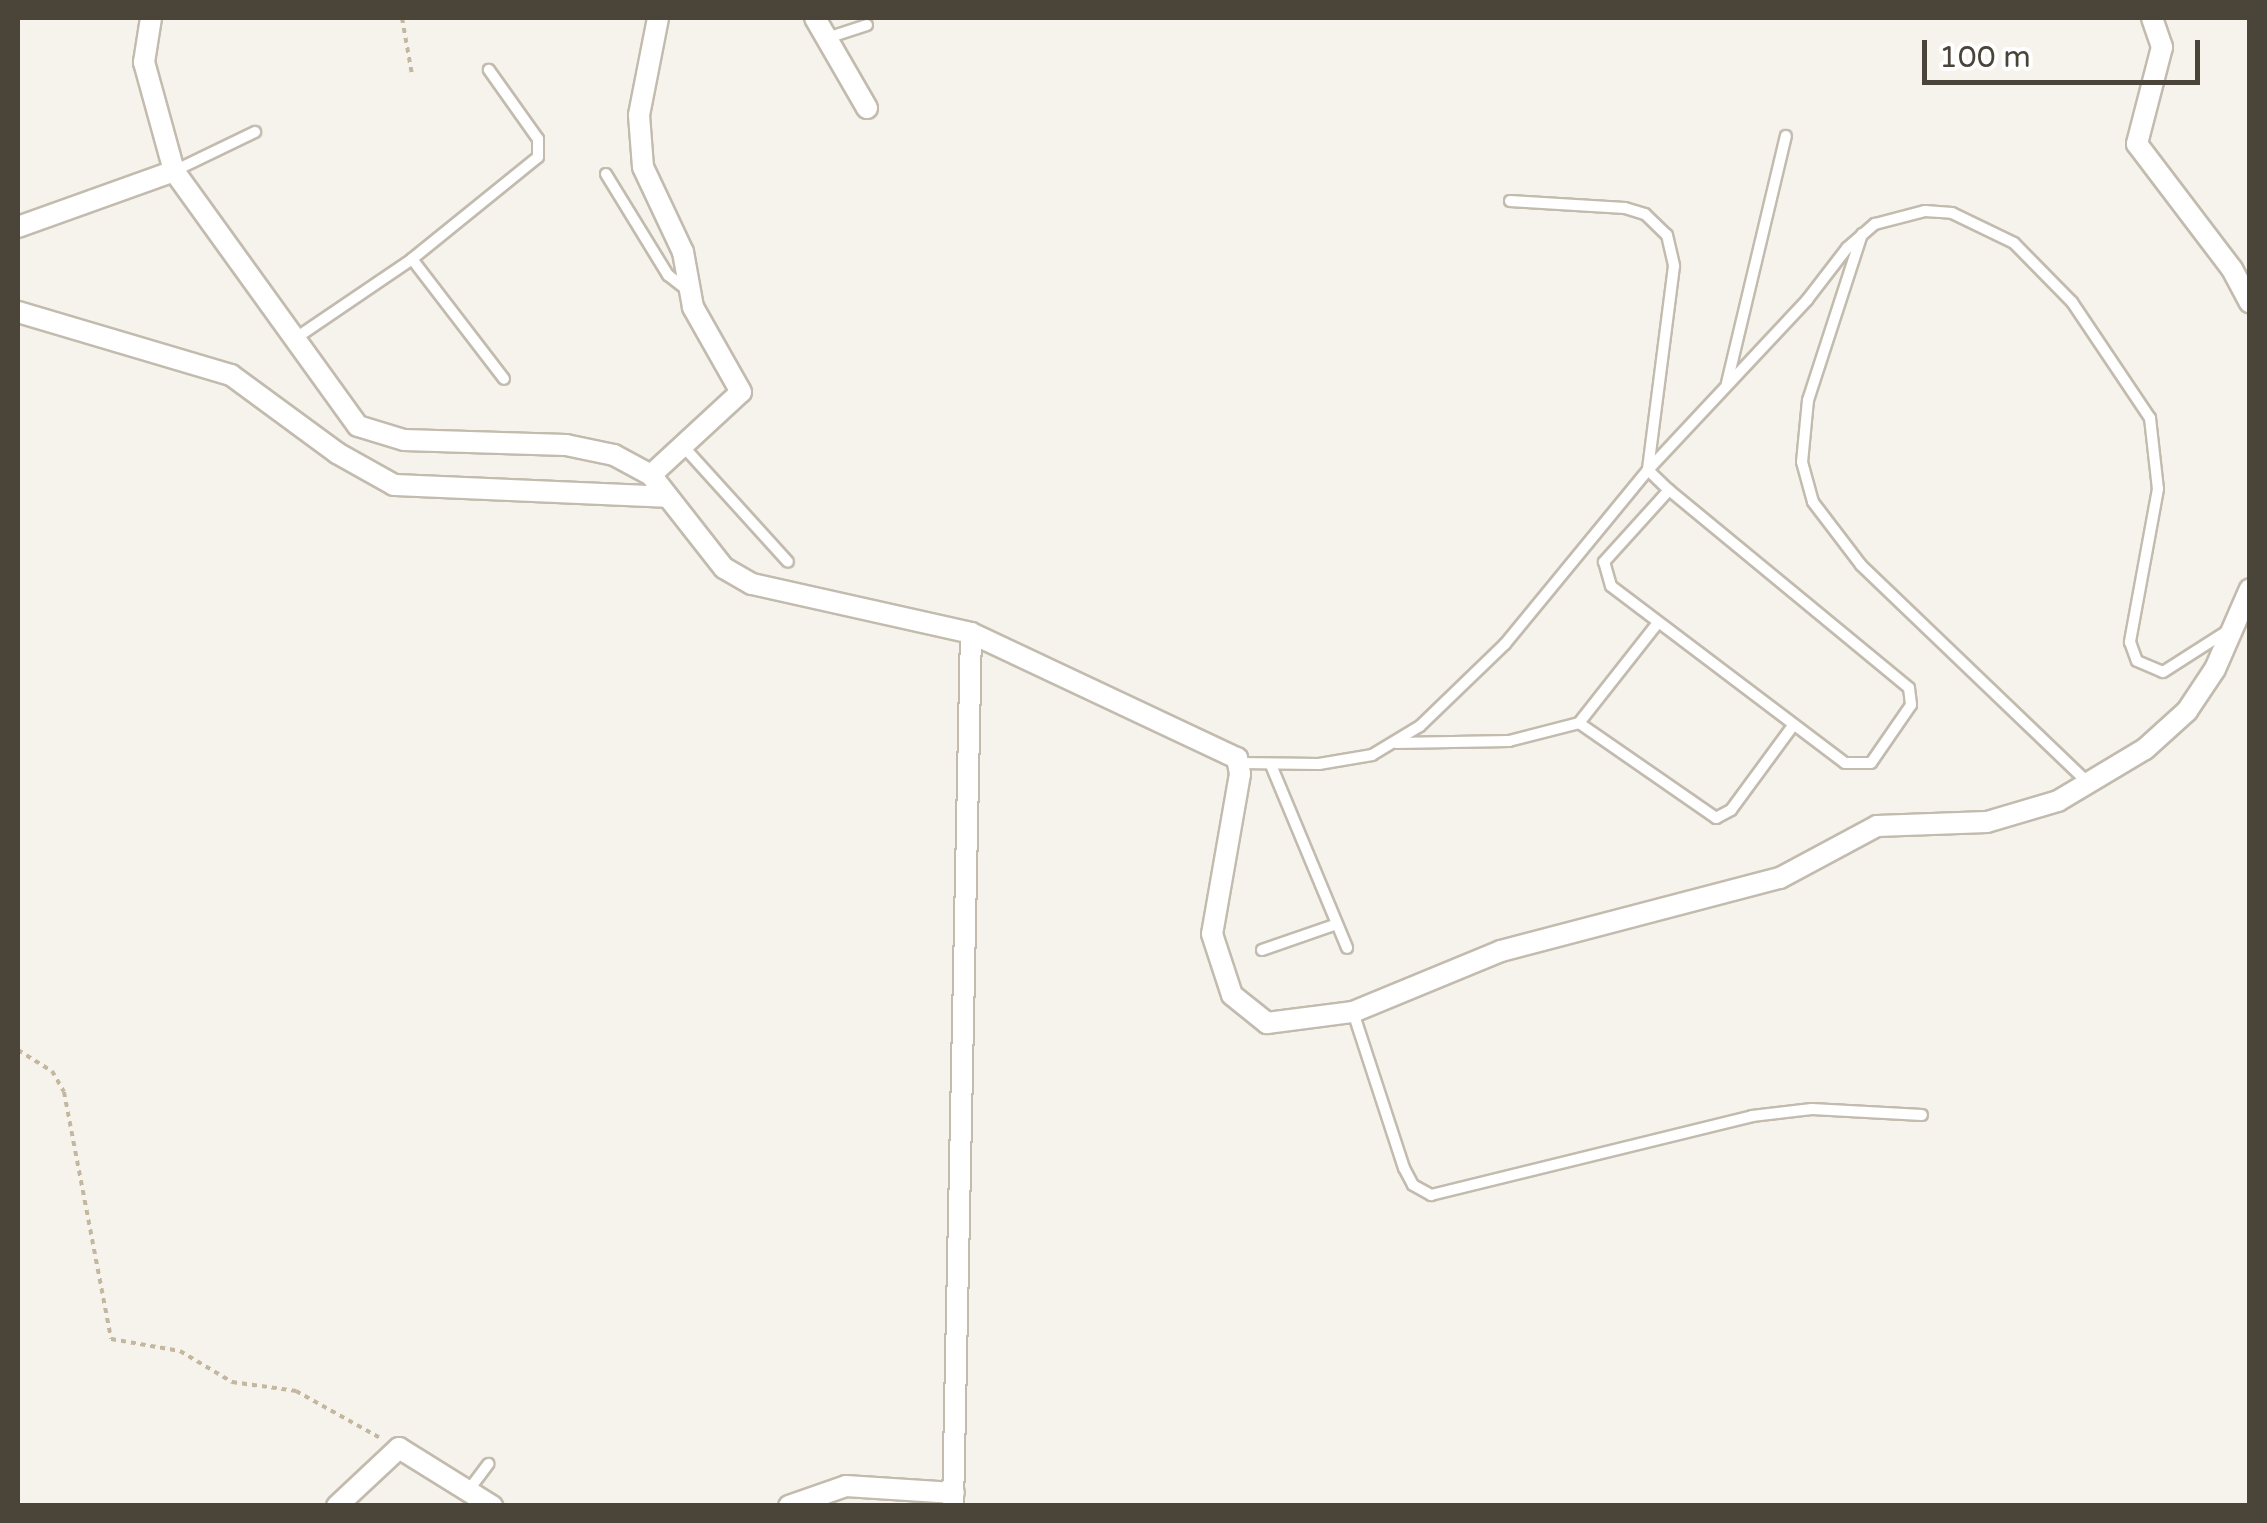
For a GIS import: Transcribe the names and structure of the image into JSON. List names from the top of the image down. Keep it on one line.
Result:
{"scale_bar":"100 m"}
